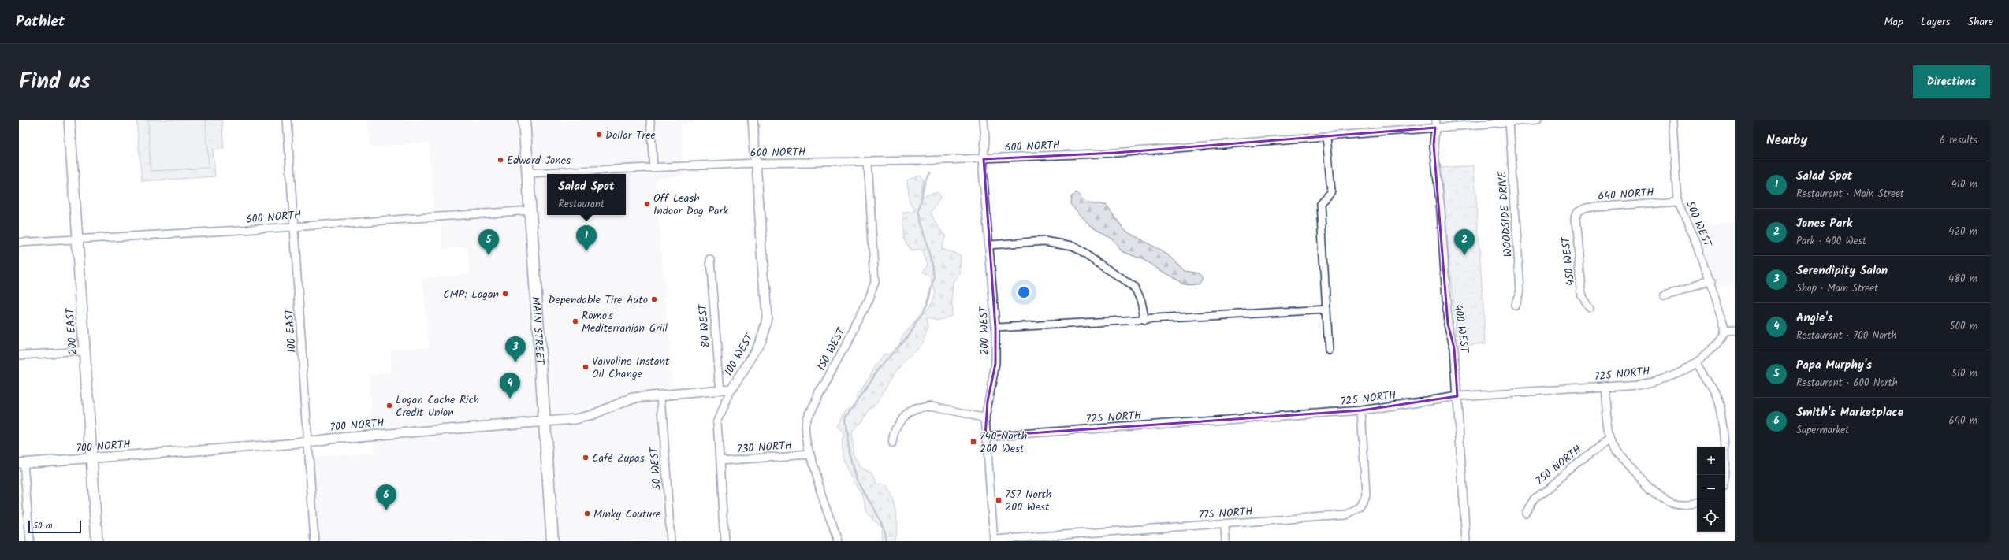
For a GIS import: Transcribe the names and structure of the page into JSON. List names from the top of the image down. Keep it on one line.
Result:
{"streets":{"main road":["MAIN STREET","200 EAST"],"street":["600 NORTH","640 NORTH","WOODSIDE DRIVE","500 WEST","450 WEST","80 WEST","400 WEST","100 EAST","200 WEST","150 WEST","100 WEST","725 NORTH","700 NORTH","730 NORTH","750 NORTH","50 WEST","775 NORTH"]},"crossings":[["600 NORTH","WOODSIDE DRIVE"],["600 NORTH","400 WEST"],["600 NORTH","100 EAST"],["600 NORTH","MAIN STREET"],["600 NORTH","200 WEST"],["600 NORTH","200 EAST"],["600 NORTH","150 WEST"],["600 NORTH","100 WEST"],["640 NORTH","500 WEST"],["640 NORTH","450 WEST"],["500 WEST","725 NORTH"],["80 WEST","700 NORTH"],["400 WEST","725 NORTH"],["100 EAST","700 NORTH"],["MAIN STREET","700 NORTH"],["200 WEST","725 NORTH"],["200 WEST","775 NORTH"],["200 EAST","700 NORTH"],["150 WEST","730 NORTH"],["100 WEST","700 NORTH"],["100 WEST","730 NORTH"],["725 NORTH","775 NORTH"],["700 NORTH","50 WEST"]],"places":{"other":["Dollar Tree","Edward Jones","Off Leash Indoor Dog Park","CMP: Logan","Dependable Tire Auto","Romo's Mediterranian Grill","Valvoline Instant Oil Change","Logan Cache Rich Credit Union","Café Zupas","Minky Couture"],"transit":["740 North 200 West","757 North 200 West"]},"scale_bar":"50 m","page":{"header":"Pathlet","nav":["Map","Layers","Share"],"title":"Find us","buttons":"Directions","heading":["Nearby","6 results"],"list":[{"mark":"1","name":"Salad Spot","note":"Restaurant · Main Street","value":"410 m"},{"mark":"2","name":"Jones Park","note":"Park · 400 West","value":"420 m"},{"mark":"3","name":"Serendipity Salon","note":"Shop · Main Street","value":"480 m"},{"mark":"4","name":"Angie's","note":"Restaurant · 700 North","value":"500 m"},{"mark":"5","name":"Papa Murphy's","note":"Restaurant · 600 North","value":"510 m"},{"mark":"6","name":"Smith's Marketplace","note":"Supermarket","value":"640 m"}],"popup":["Salad Spot","Restaurant"],"pins":["1","2","5","3","4","6"],"map_buttons":["+","−"],"scale":"50 m"}}
